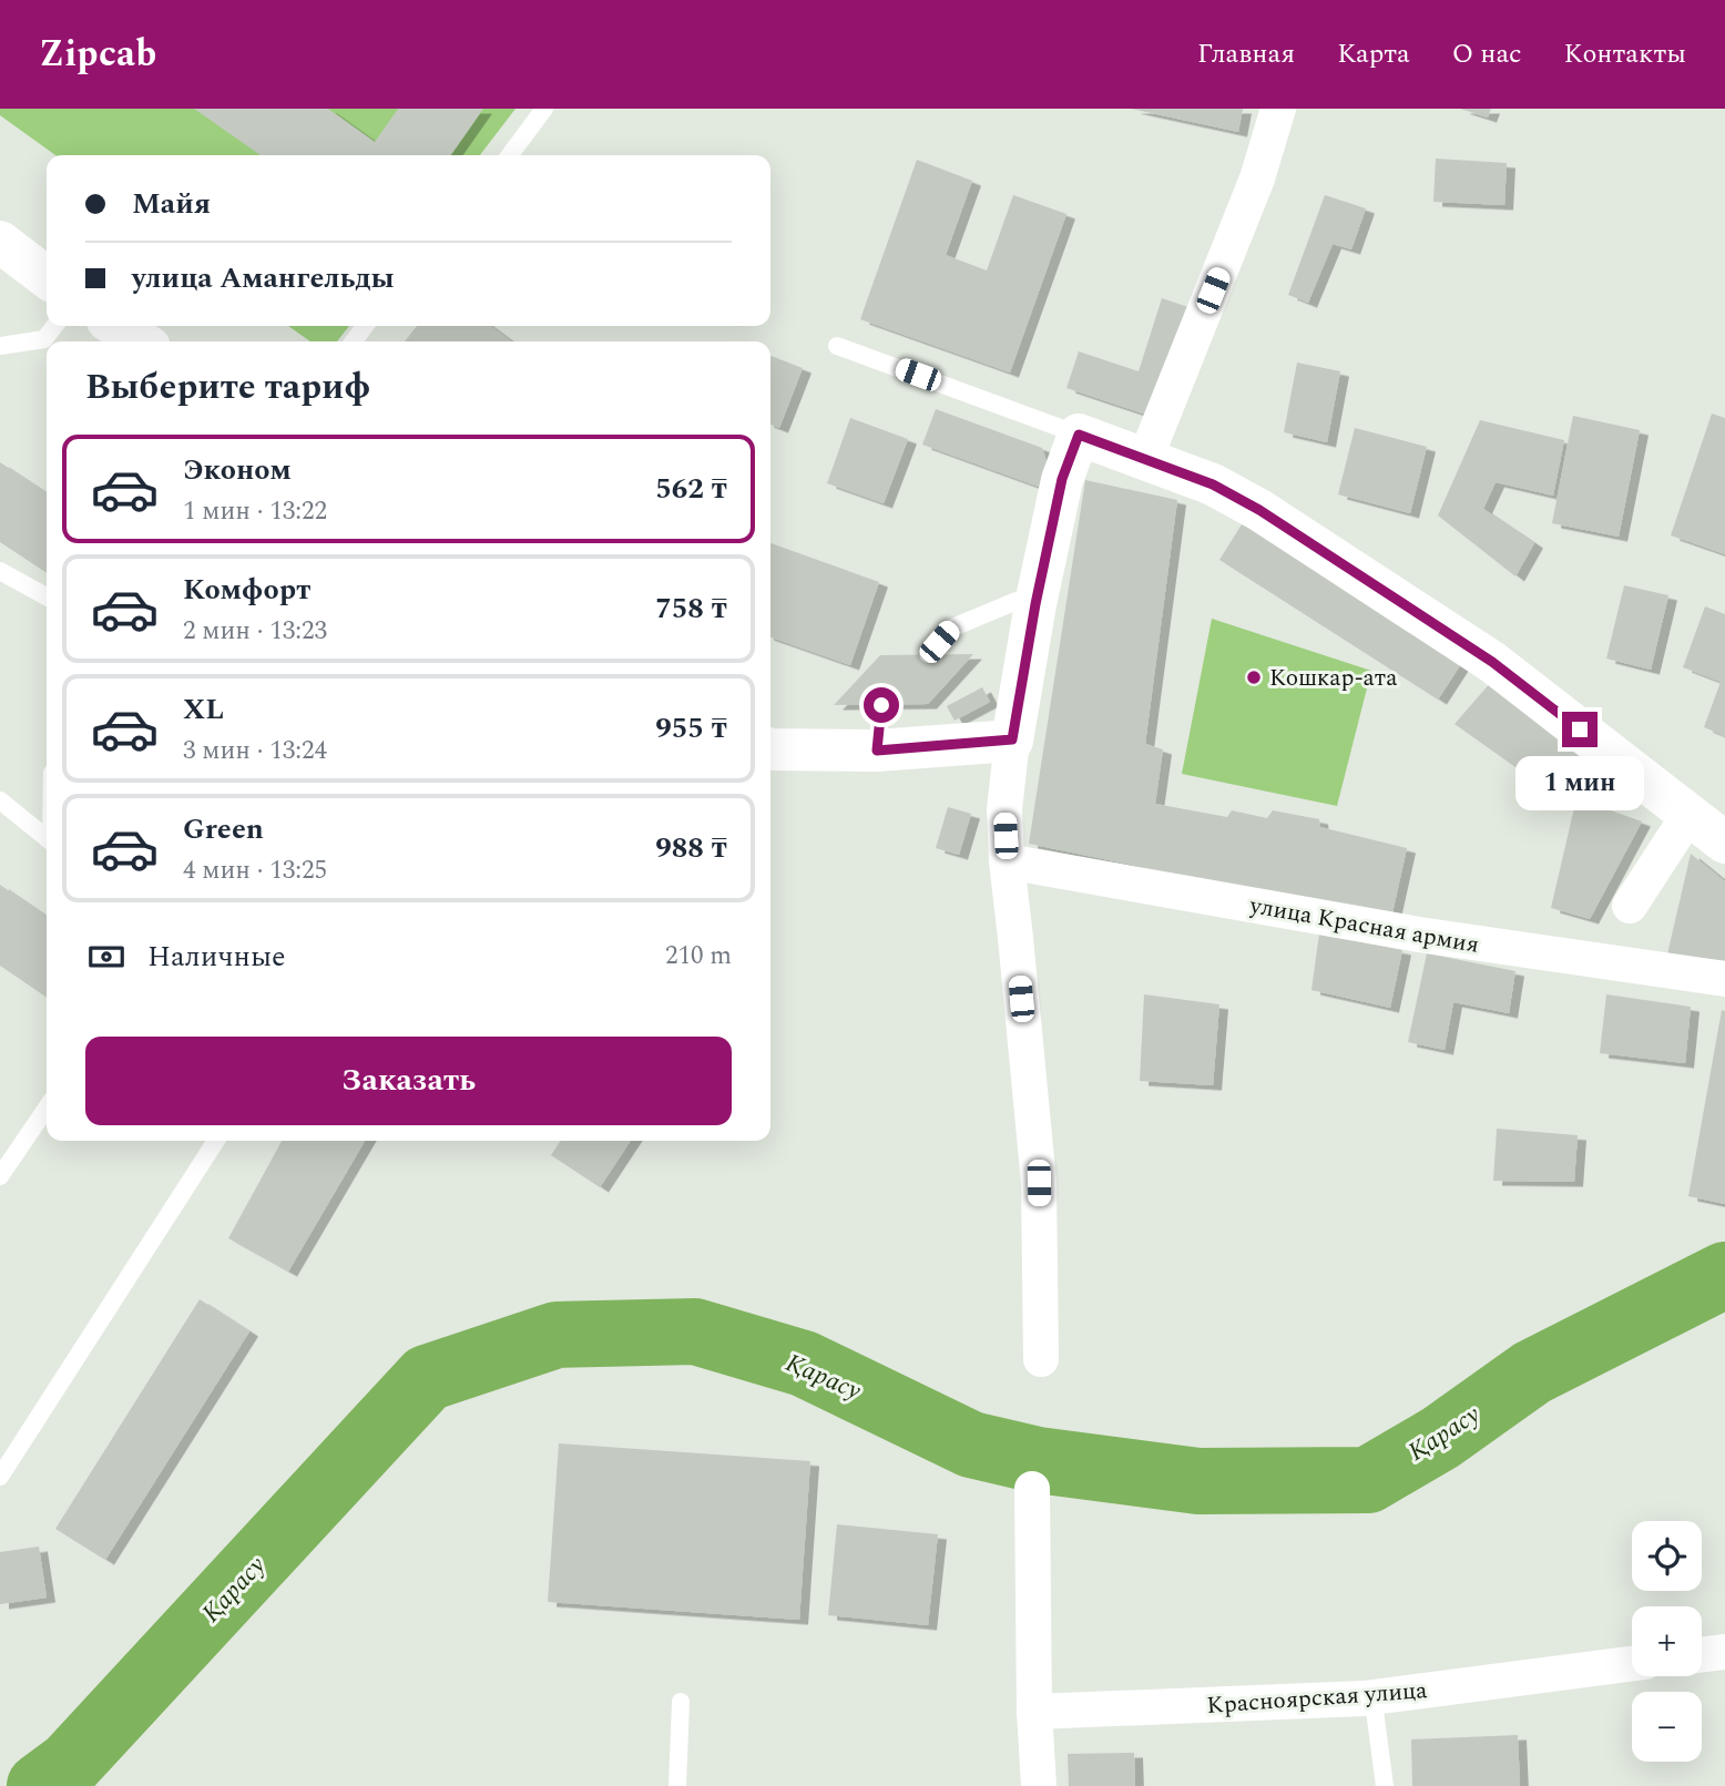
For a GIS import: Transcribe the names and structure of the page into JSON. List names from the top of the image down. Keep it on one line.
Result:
{"streets":{"street":["улица Красная армия","Красноярская улица"]},"water":["Қарасу"],"places":["Кошкар-ата"],"page":{"header":"Zipcab","nav":["Главная","Карта","О нас","Контакты"],"banner":["Майя","улица Амангельды"],"heading":"Выберите тариф","list":[{"name":"Эконом","note":"1 мин · 13:22","value":"562 ₸"},{"name":"Комфорт","note":"2 мин · 13:23","value":"758 ₸"},{"name":"XL","note":"3 мин · 13:24","value":"955 ₸"},{"name":"Green","note":"4 мин · 13:25","value":"988 ₸"}],"bubble":"1 мин","pay":["Наличные","210 m"],"buttons":"Заказать","map_buttons":["+","−"]}}
